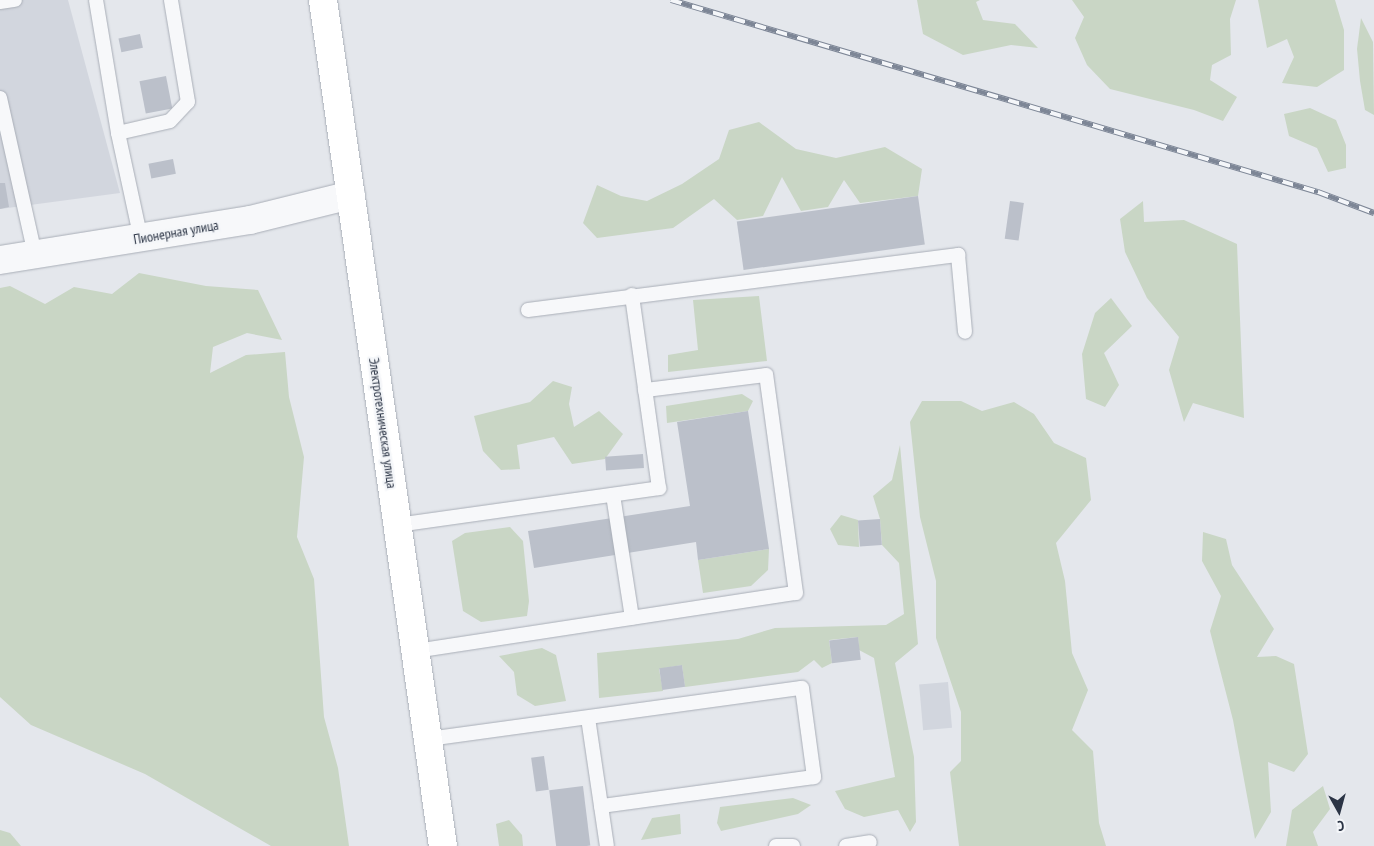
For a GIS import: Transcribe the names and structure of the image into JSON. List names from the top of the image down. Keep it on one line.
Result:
{"streets":{"main road":["Электротехническая улица"],"street":["Пионерная улица"]},"crossings":[["Пионерная улица","Электротехническая улица"]],"north":"bottom"}
